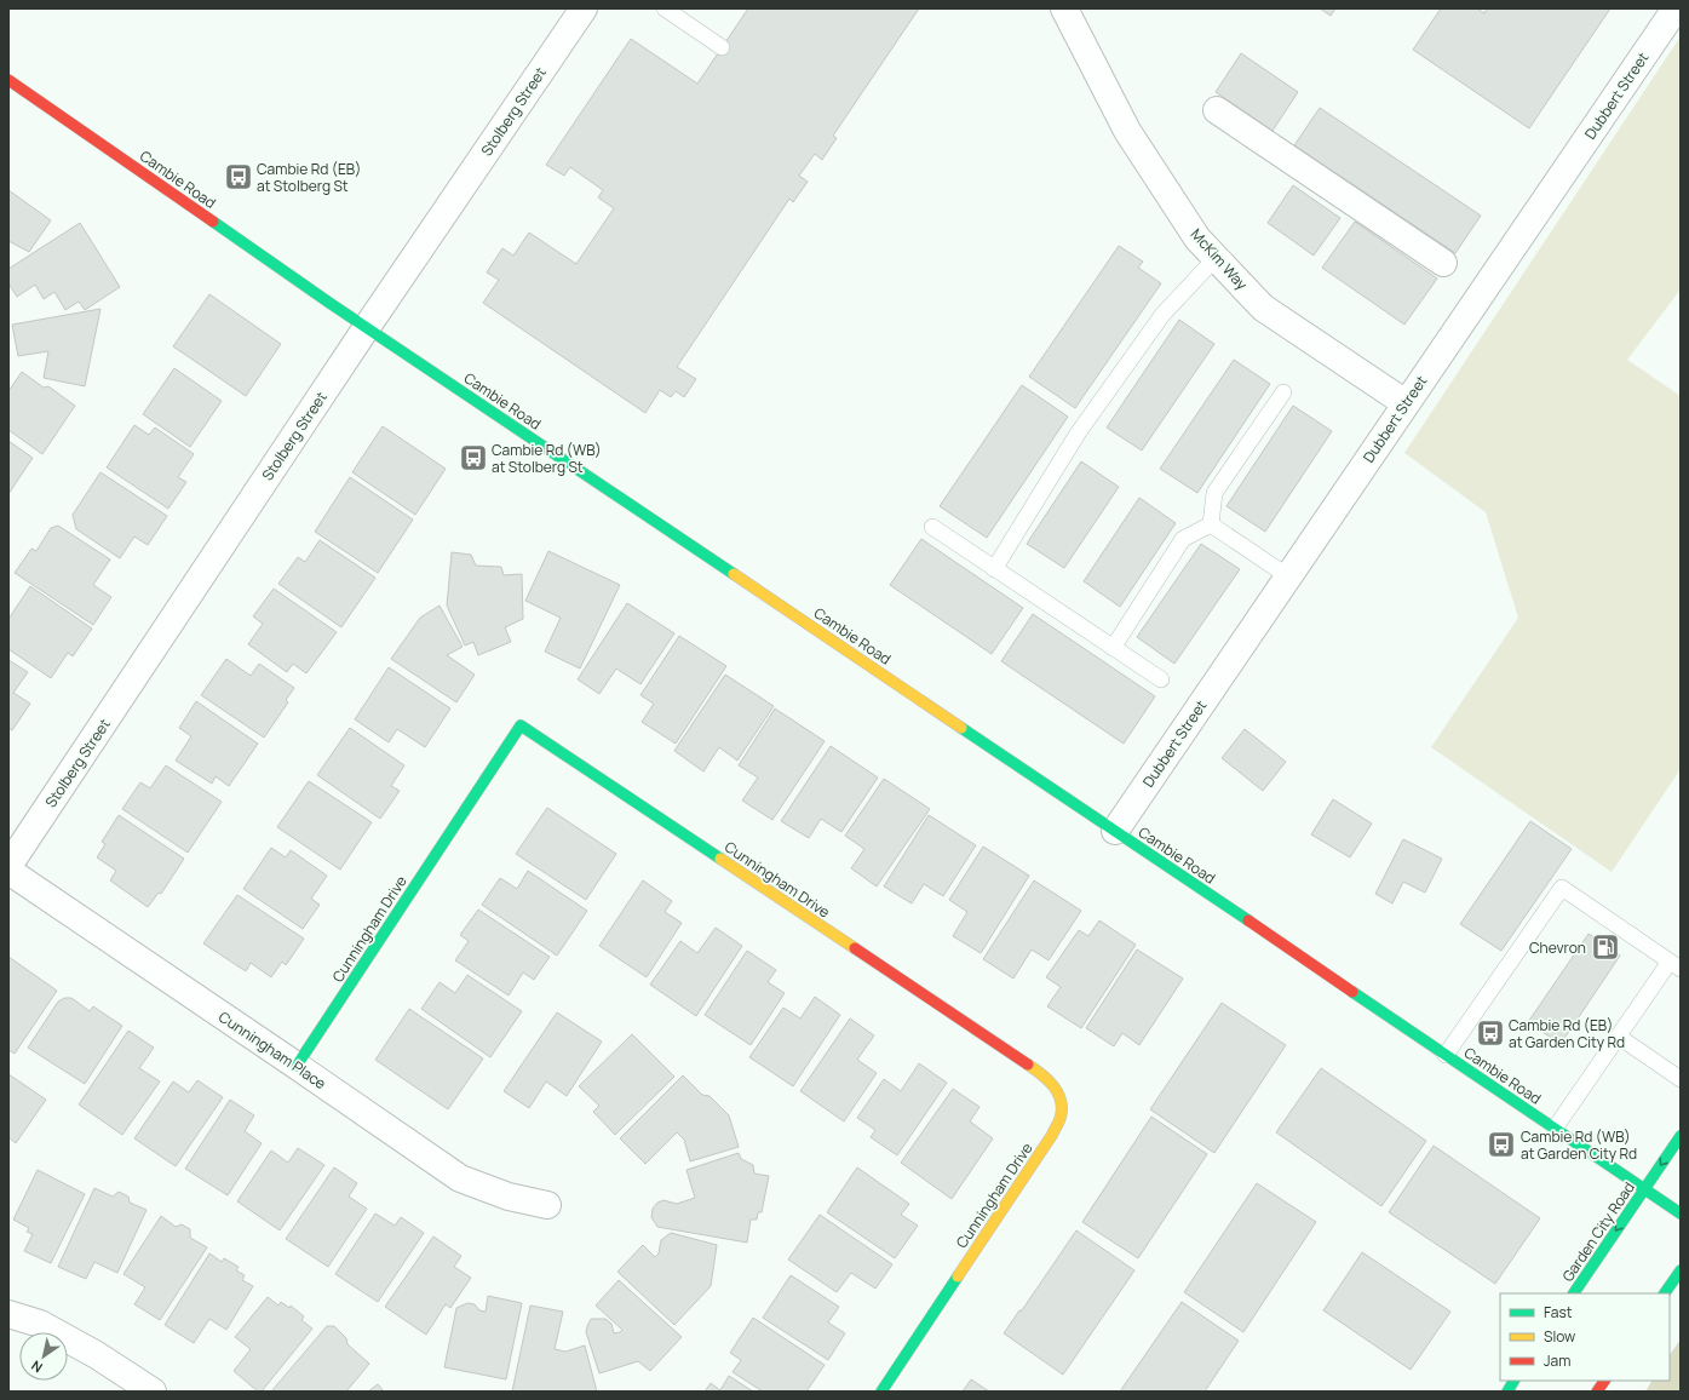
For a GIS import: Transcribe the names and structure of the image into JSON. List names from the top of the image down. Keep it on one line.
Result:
{"streets":{"main road":["Cambie Road","Cunningham Drive","Garden City Road"],"street":["Dubbert Street","Stolberg Street","McKim Way","Cunningham Place"]},"crossings":[["Dubbert Street","Cambie Road"],["Dubbert Street","McKim Way"],["Stolberg Street","Cambie Road"],["Cambie Road","Garden City Road"],["Cunningham Drive","Cunningham Place"]],"one_way":["Garden City Road"],"places":{"bus stop":["Cambie Rd (EB) at Stolberg St","Cambie Rd (WB) at Stolberg St","Cambie Rd (EB) at Garden City Rd","Cambie Rd (WB) at Garden City Rd"],"fuel station":["Chevron"]},"legend":["Fast","Slow","Jam"],"north":"bottom left"}
